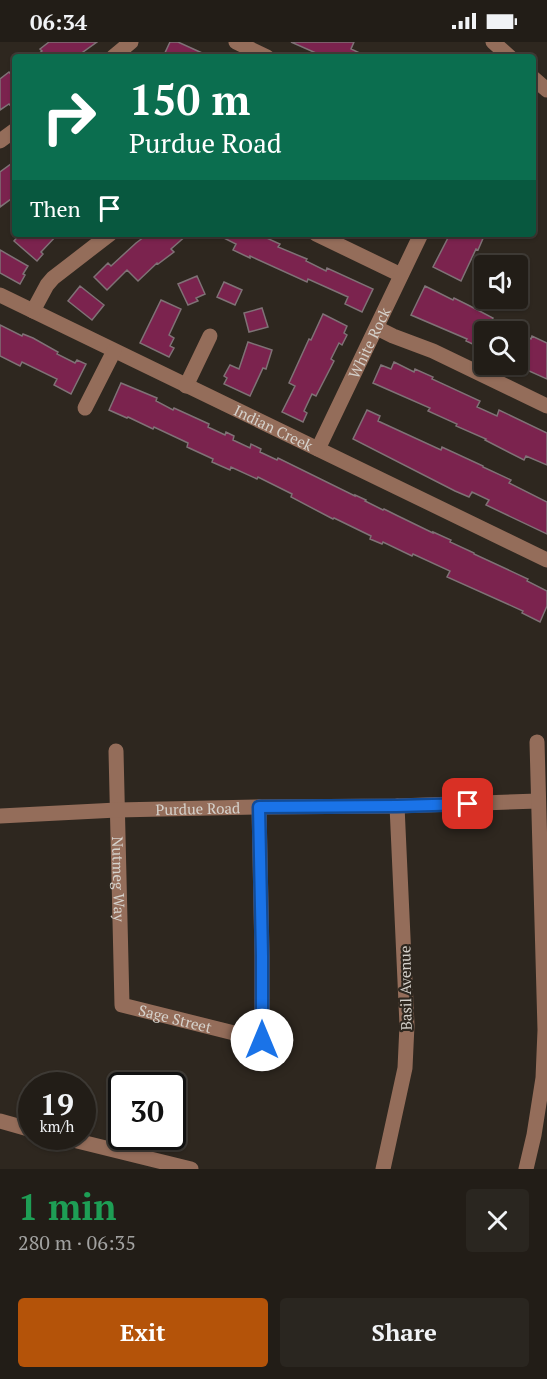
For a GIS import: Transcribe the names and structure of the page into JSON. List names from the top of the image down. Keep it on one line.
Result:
{"streets":{"street":["White Rock","Indian Creek","Purdue Road","Nutmeg Way","Basil Avenue","Sage Street"]},"crossings":[["White Rock","Indian Creek"],["Purdue Road","Nutmeg Way"],["Purdue Road","Basil Avenue"],["Purdue Road","Sage Street"],["Nutmeg Way","Sage Street"]],"page":{"status":"06:34","turn":["150 m","Purdue Road"],"then":"Then","speed":"19 km/h","limit":"30","heading":["1 min","280 m · 06:35"],"buttons":["Exit","Share"]}}
